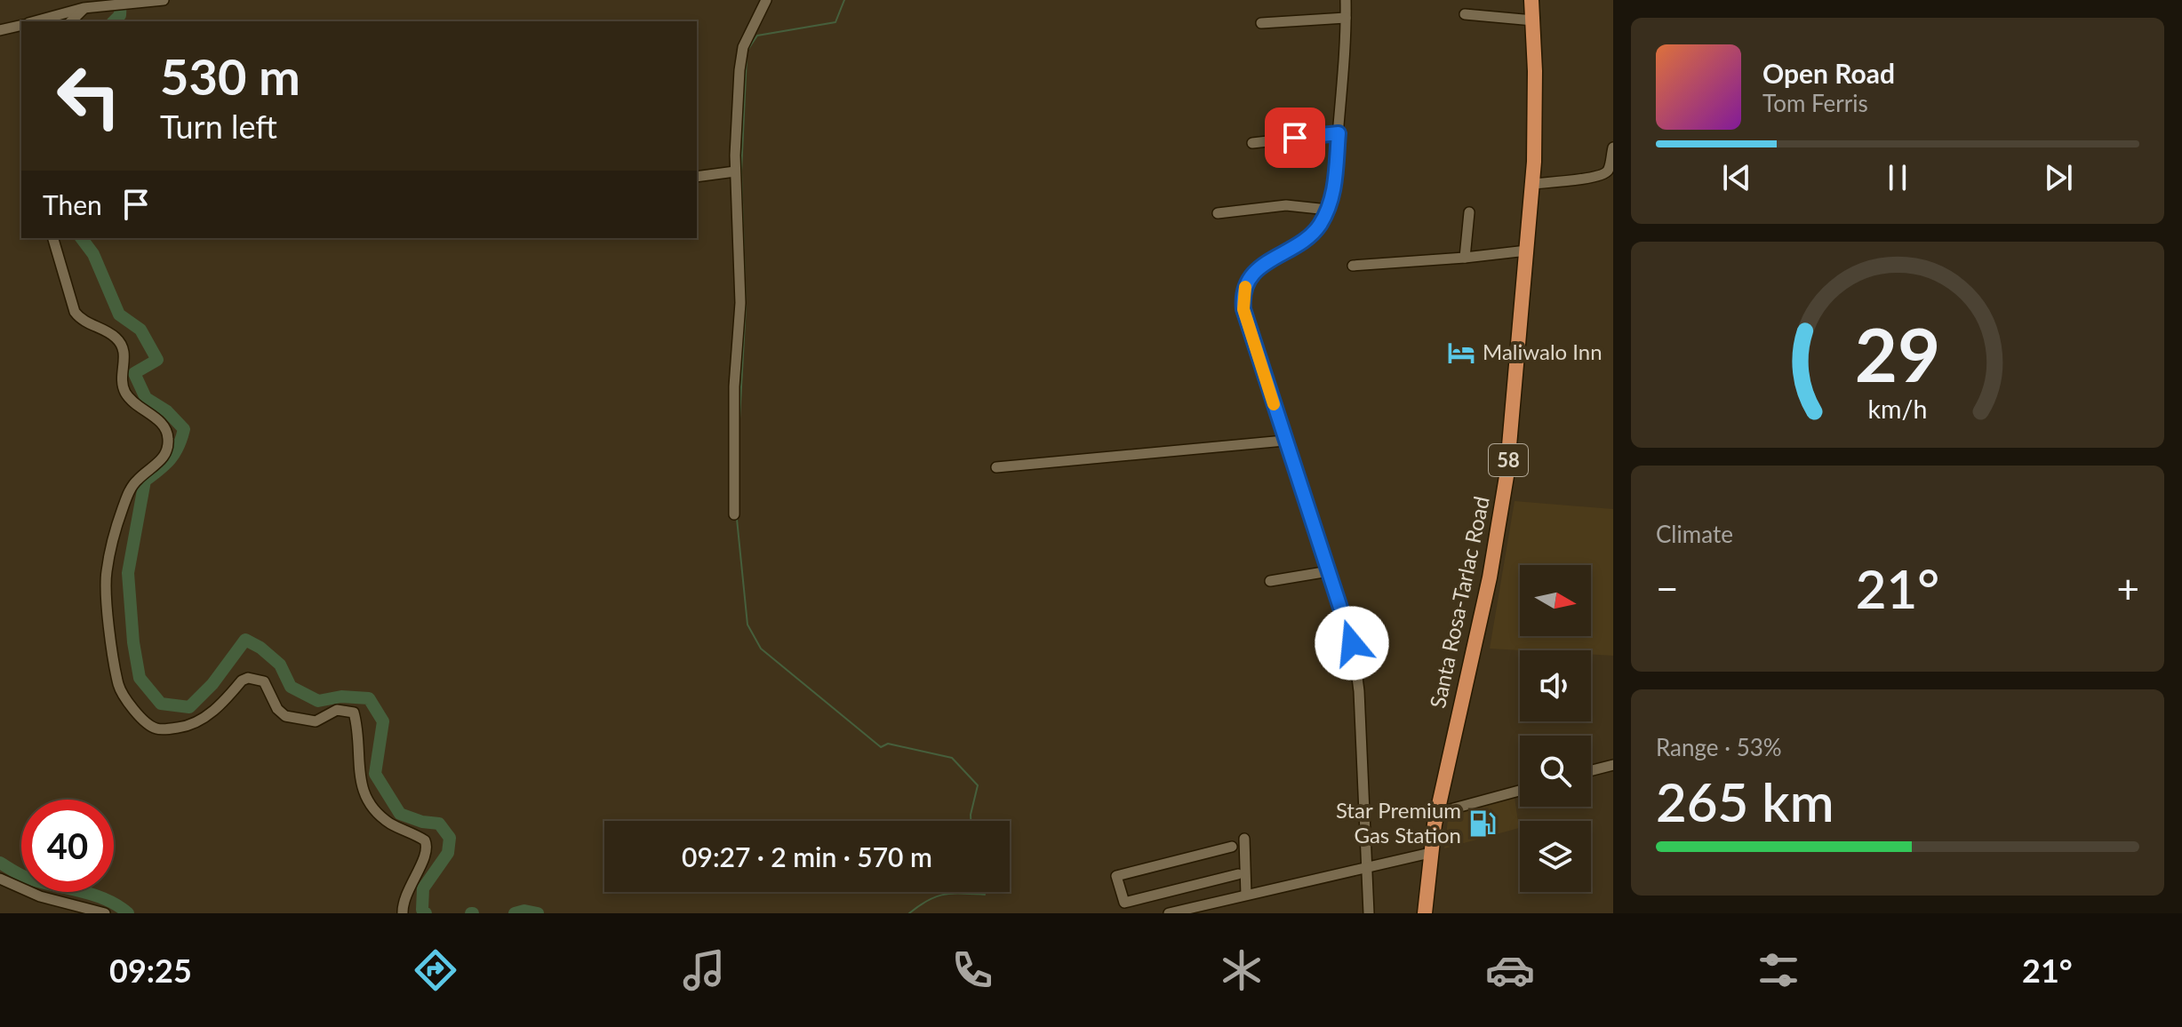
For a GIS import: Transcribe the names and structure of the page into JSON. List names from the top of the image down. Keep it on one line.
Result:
{"streets":{"highway":["58","Santa Rosa-Tarlac Road"]},"places":{"hotel":["Maliwalo Inn"],"fuel station":["Star Premium Gas Station"]},"north":"right","page":{"turn":["530 m","Turn left"],"song":["Open Road","Tom Ferris"],"then":"Then","tile":["Climate",["Range · 53%","265 km"]],"heat":["−","21°","+"],"limit":"40","trip":"09:27 · 2 min · 570 m","tabs":["09:25","21°"],"gauge":["29","km/h"]}}
